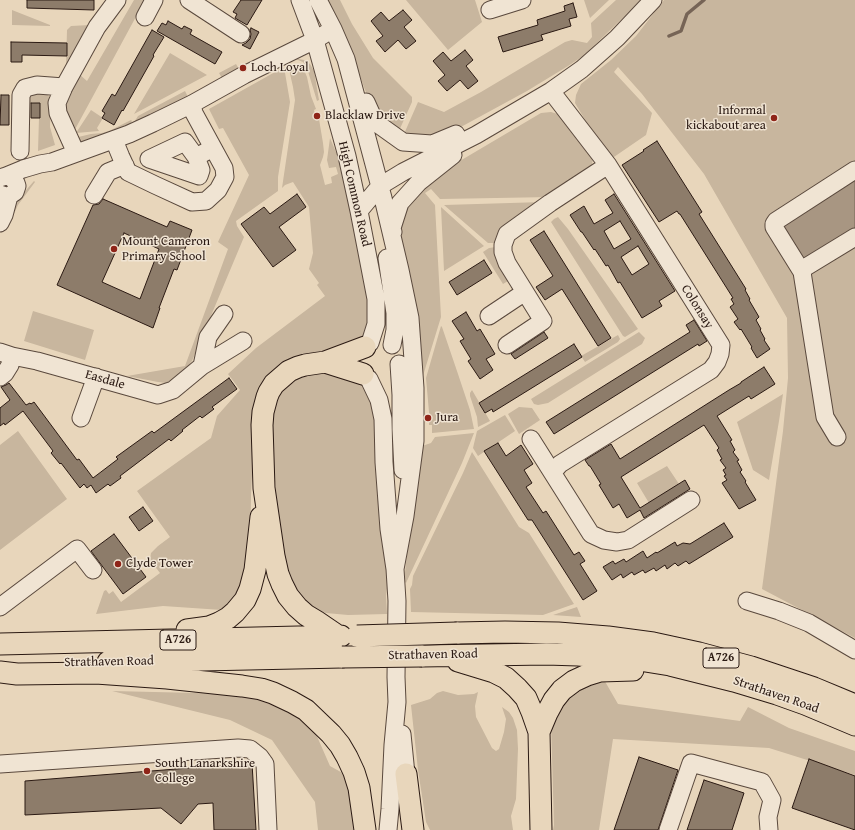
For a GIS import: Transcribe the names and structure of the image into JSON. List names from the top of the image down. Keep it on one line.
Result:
{"streets":{"main road":["A726","Strathaven Road"],"street":["High Common Road","Colonsay","Easdale"]},"crossings":[["A726","Strathaven Road"]],"places":["Loch Loyal","Blacklaw Drive","Informal kickabout area","Mount Cameron Primary School","Jura","Clyde Tower","South Lanarkshire College"]}
